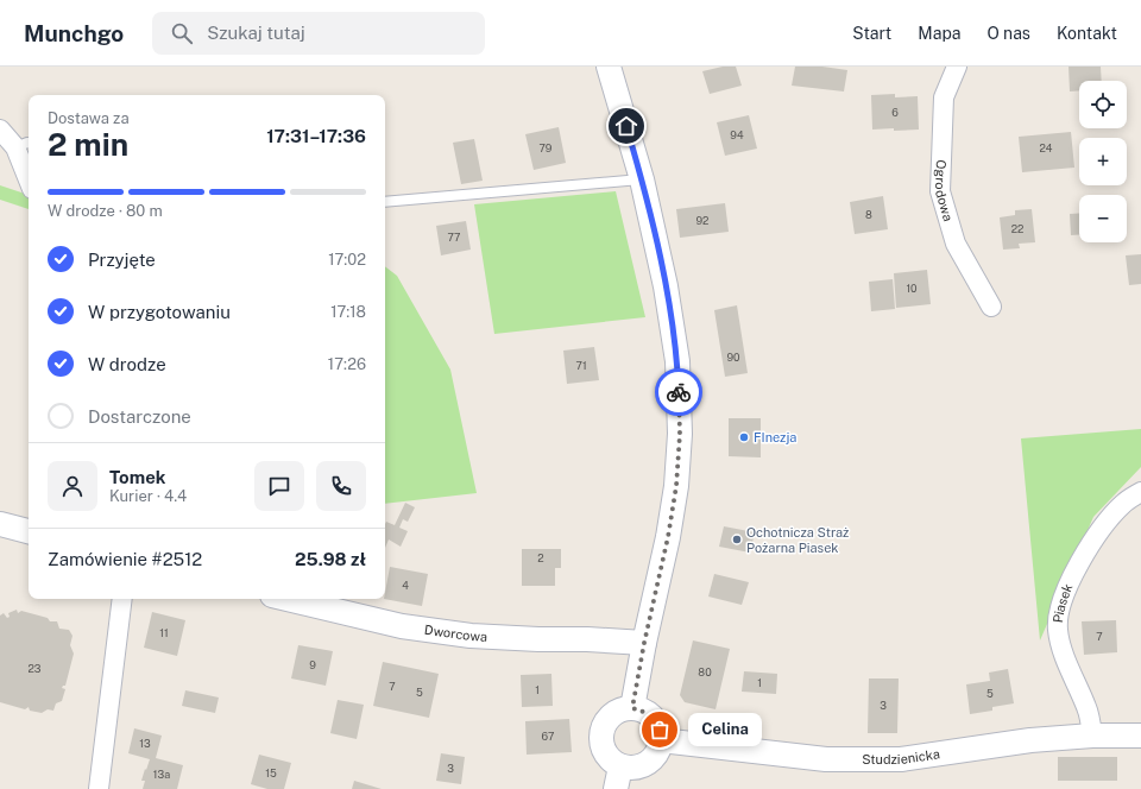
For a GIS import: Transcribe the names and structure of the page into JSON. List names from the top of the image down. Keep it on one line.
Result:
{"streets":{"street":["Ogrodowa","Piasek","Dworcowa","Studzienicka"]},"crossings":[["Piasek","Studzienicka"]],"places":["FInezja","Ochotnicza Straż Pożarna Piasek","Celina"],"house_numbers":["6","94","79","24","8","92","22","77","10","90","71","2","4","11","7","9","23","80","1","7","1","5","5","3","67","13","3","15","13a"],"page":{"header":"Munchgo","search":"Szukaj tutaj","nav":["Start","Mapa","O nas","Kontakt"],"map_buttons":["+","−"],"heading":["2 min","Dostawa za","17:31–17:36"],"panel":["Tomek","Kurier · 4.4","Zamówienie #2512","25.98 zł"],"bar":"W drodze · 80 m","list":[["Przyjęte","17:02"],["W przygotowaniu","17:18"],["W drodze","17:26"],"Dostarczone"],"bubble":"Celina"}}
